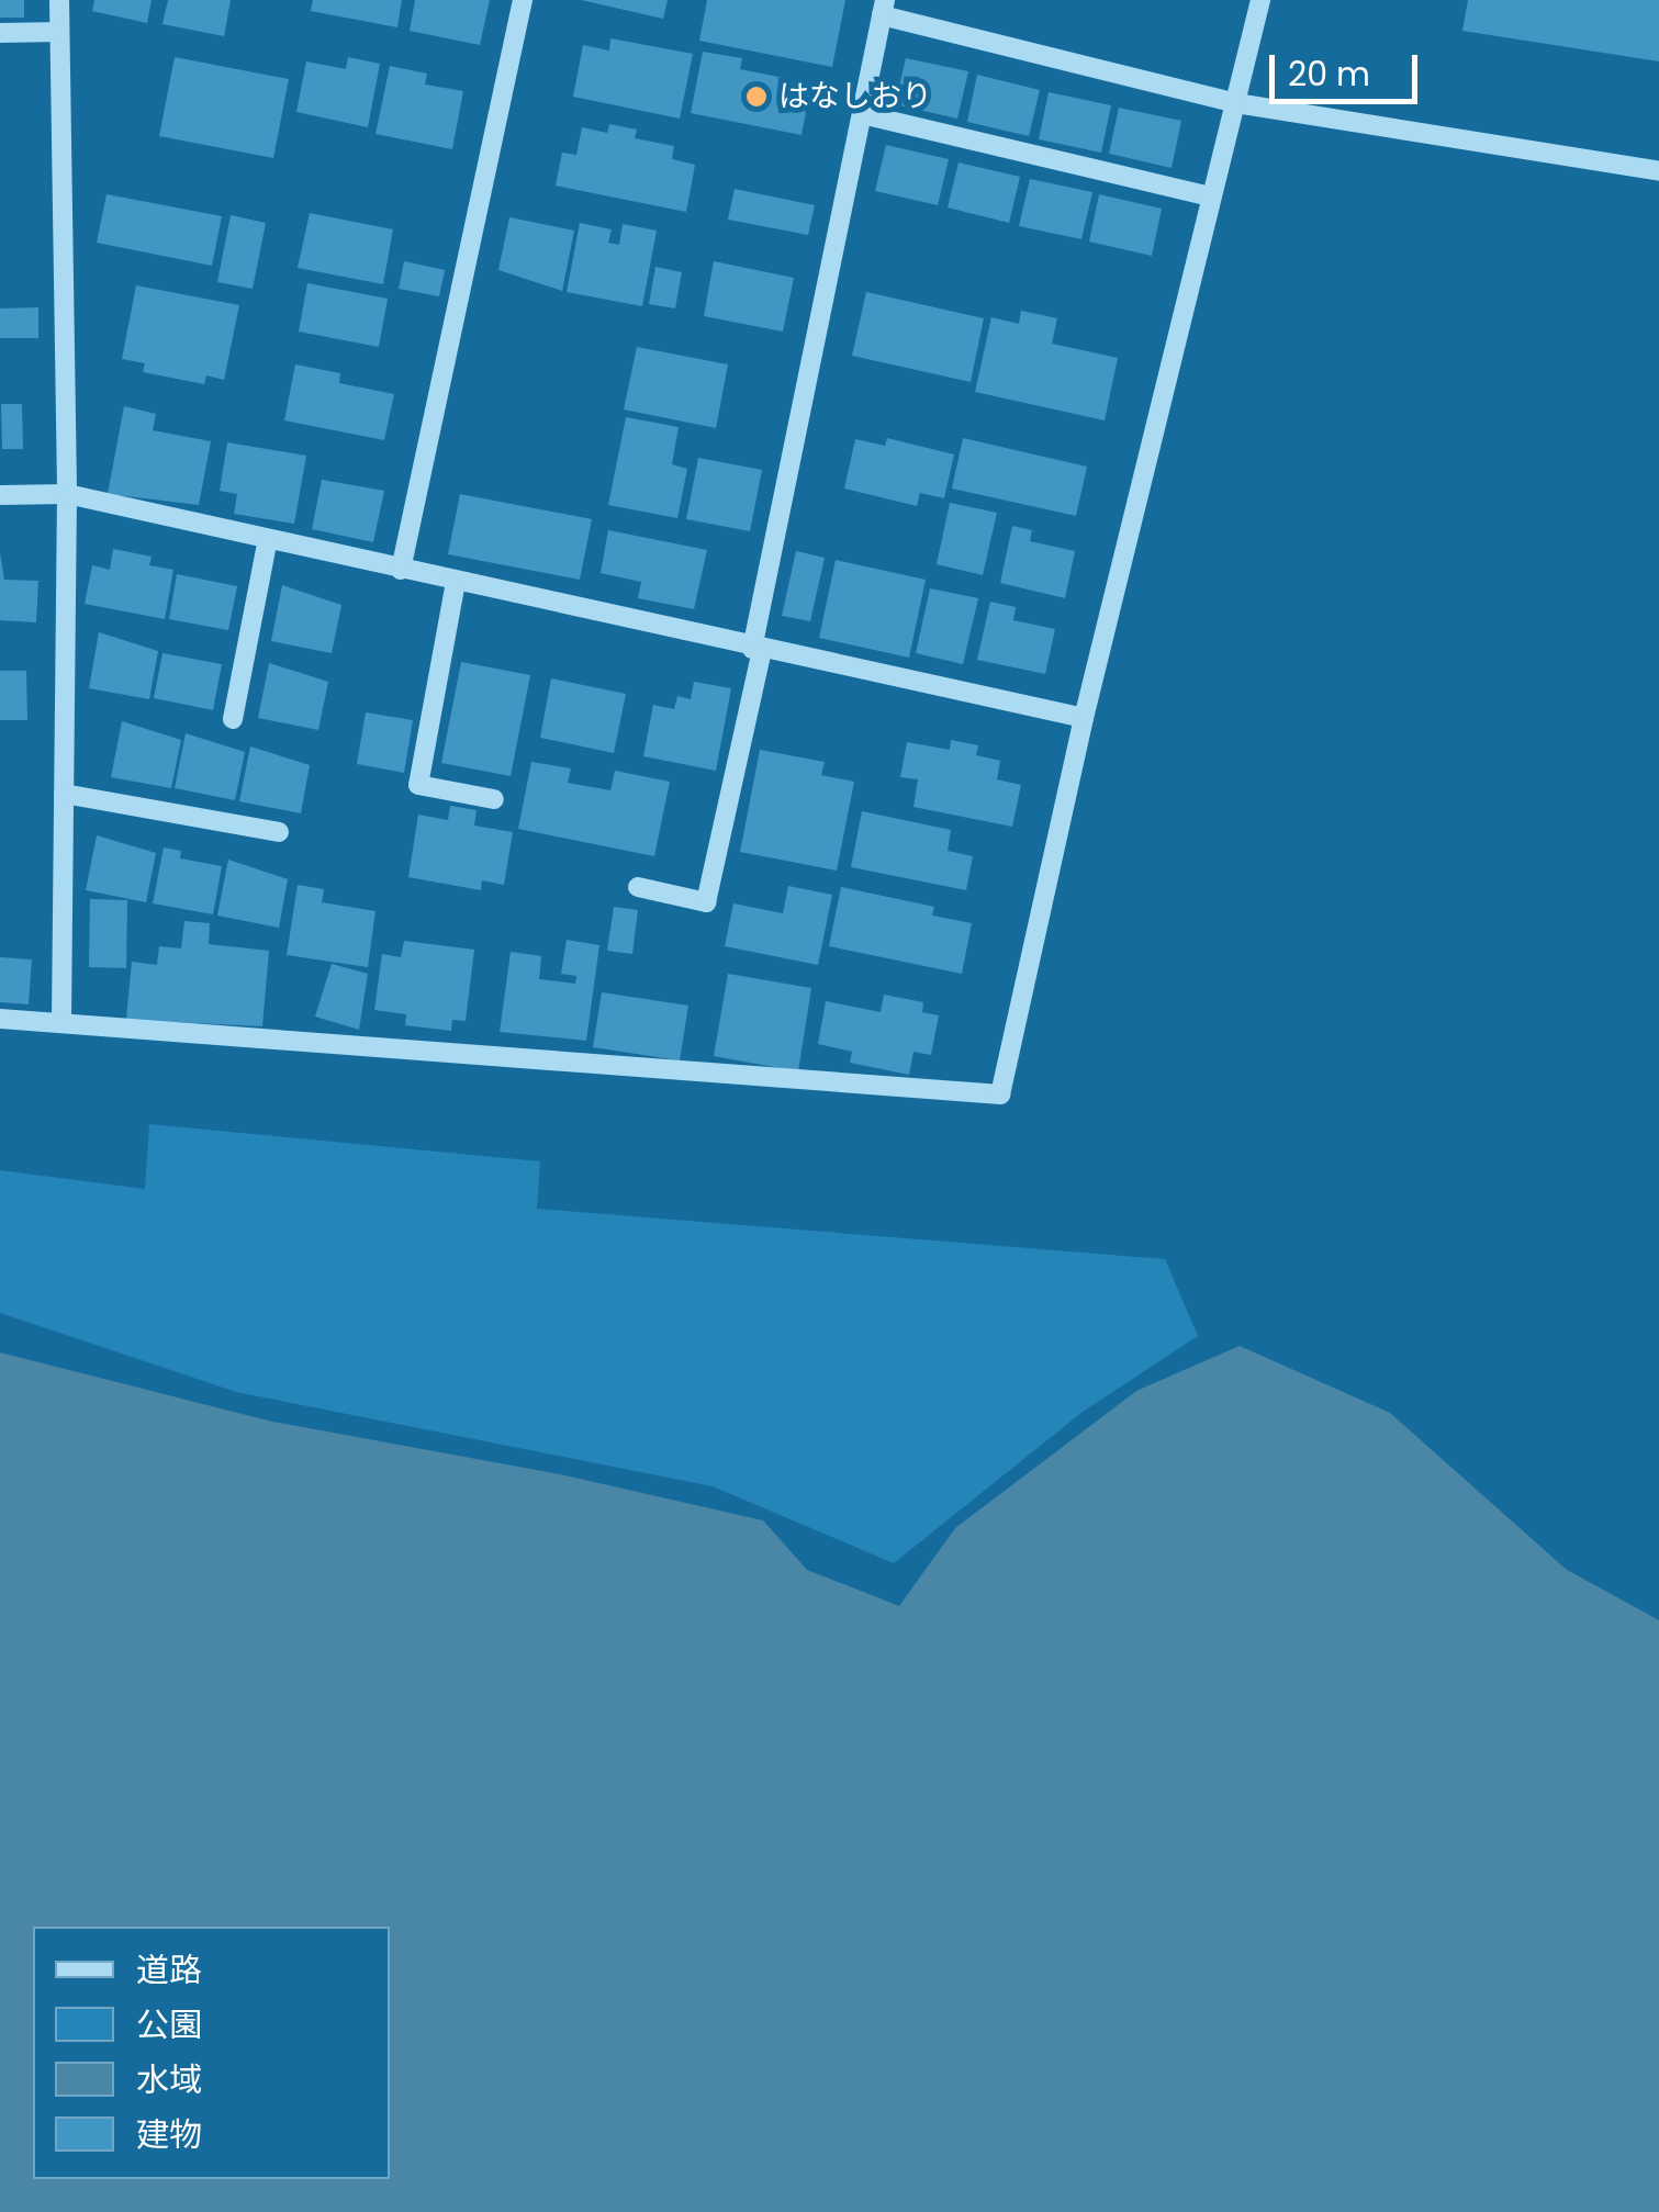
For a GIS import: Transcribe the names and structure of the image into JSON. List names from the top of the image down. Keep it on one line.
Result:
{"places":["はなしおり"],"legend":["道路","公園","水域","建物"],"scale_bar":"20 m"}
